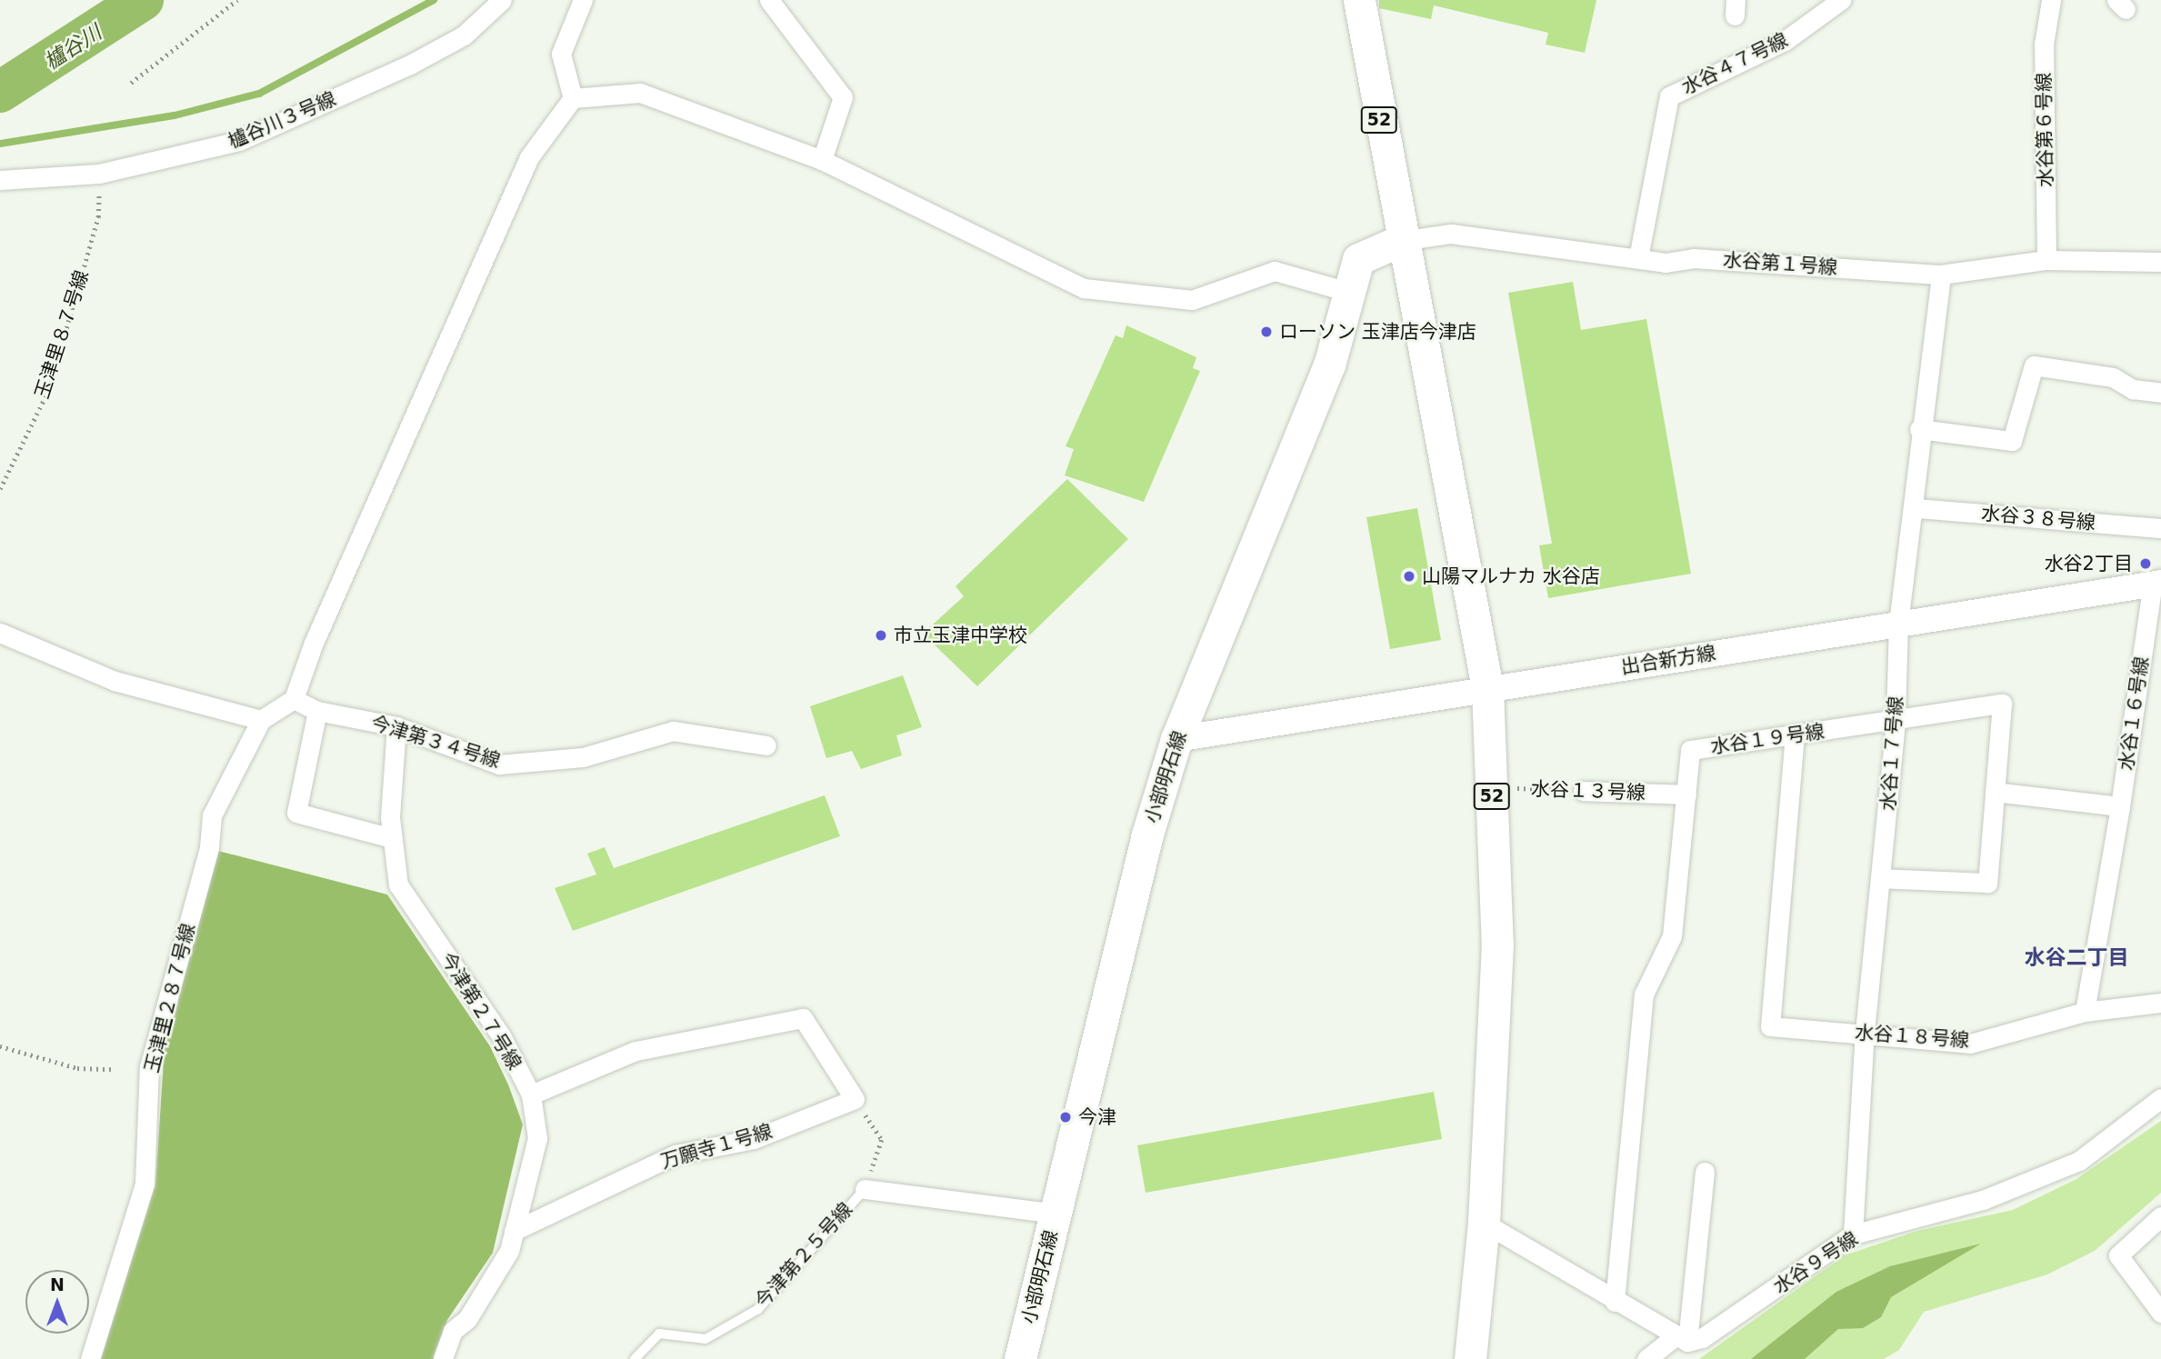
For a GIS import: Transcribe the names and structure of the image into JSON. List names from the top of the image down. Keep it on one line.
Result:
{"streets":{"main road":["52","小部明石線"],"street":["水谷４７号線","櫨谷川３号線","水谷第６号線","水谷第１号線","水谷３８号線","出合新方線","水谷１６号線","水谷１９号線","今津第３４号線","水谷１７号線","水谷１３号線","玉津里２８７号線","今津第２７号線","水谷１８号線","万願寺１号線","今津第２５号線","水谷９号線"],"path":["玉津里８７号線"]},"crossings":[["水谷４７号線","水谷第１号線"],["櫨谷川３号線","玉津里８７号線"],["52","水谷第１号線"],["52","出合新方線"],["52","小部明石線"],["52","水谷１３号線"],["水谷第６号線","水谷第１号線"],["水谷第１号線","水谷１７号線"],["水谷第１号線","小部明石線"],["水谷３８号線","水谷１７号線"],["出合新方線","水谷１６号線"],["出合新方線","水谷１７号線"],["出合新方線","小部明石線"],["水谷１９号線","水谷１７号線"],["水谷１９号線","水谷１３号線"],["水谷１９号線","水谷１８号線"],["今津第３４号線","今津第２７号線"],["水谷１７号線","水谷１８号線"],["水谷１７号線","水谷９号線"],["小部明石線","今津第２５号線"],["今津第２７号線","万願寺１号線"]],"districts":["水谷二丁目"],"water":["櫨谷川"],"places":["ローソン 玉津店今津店","水谷2丁目","山陽マルナカ 水谷店","市立玉津中学校","今津"],"north":"top"}
